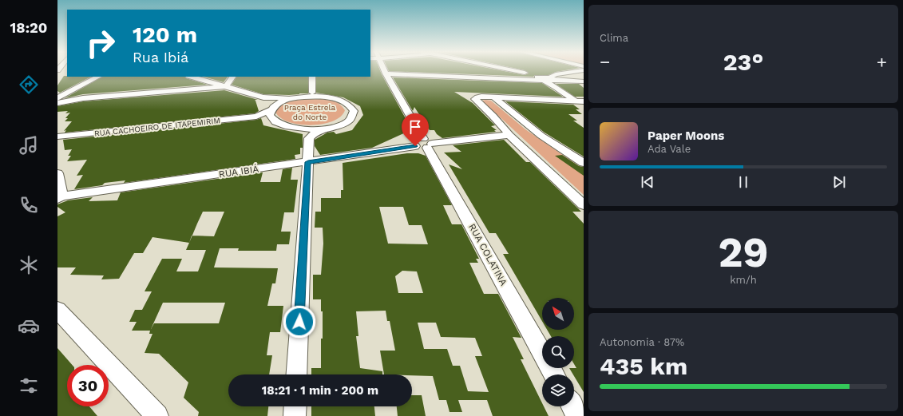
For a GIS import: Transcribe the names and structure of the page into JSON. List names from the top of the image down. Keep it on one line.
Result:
{"streets":{"street":["RUA CACHOEIRO DE ITAPEMIRIM","RUA IBIÁ","RUA COLATINA"]},"crossings":[["RUA IBIÁ","RUA COLATINA"]],"parks":["Praça Estrela do Norte"],"north":"top left","page":{"tabs":"18:20","tile":["Clima",["29","km/h"],["Autonomia · 87%","435 km"]],"turn":["120 m","Rua Ibiá"],"heat":["−","23°","+"],"song":["Paper Moons","Ada Vale"],"limit":"30","trip":"18:21 · 1 min · 200 m"}}
